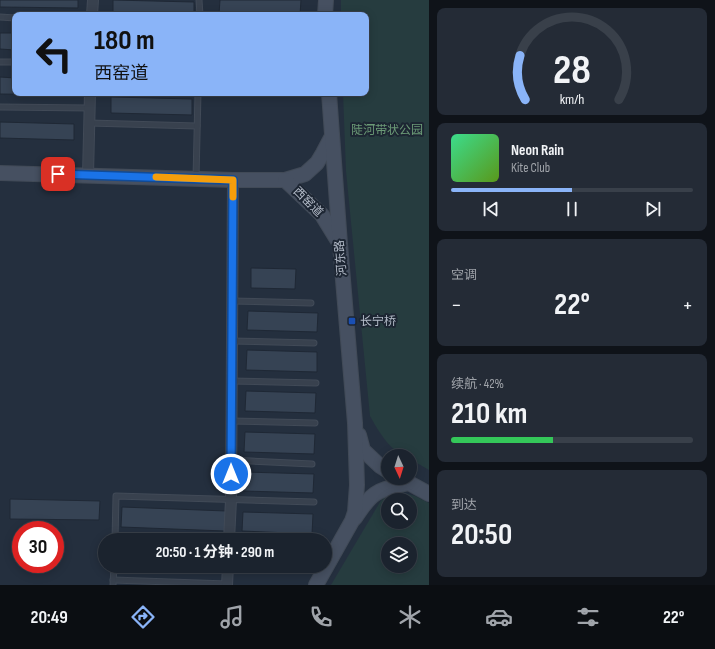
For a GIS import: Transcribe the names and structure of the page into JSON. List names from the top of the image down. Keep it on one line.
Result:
{"streets":{"street":["西窑道","河东路"]},"crossings":[["西窑道","河东路"]],"parks":["陡河带状公园"],"places":{"transit":["长宁桥"]},"north":"bottom","page":{"turn":["180 m","西窑道"],"song":["Neon Rain","Kite Club"],"tile":["空调",["续航 · 42%","210 km"],["到达","20:50"]],"heat":["−","22°","+"],"limit":"30","trip":"20:50 · 1 分钟 · 290 m","tabs":["20:49","22°"],"gauge":["28","km/h"]}}
